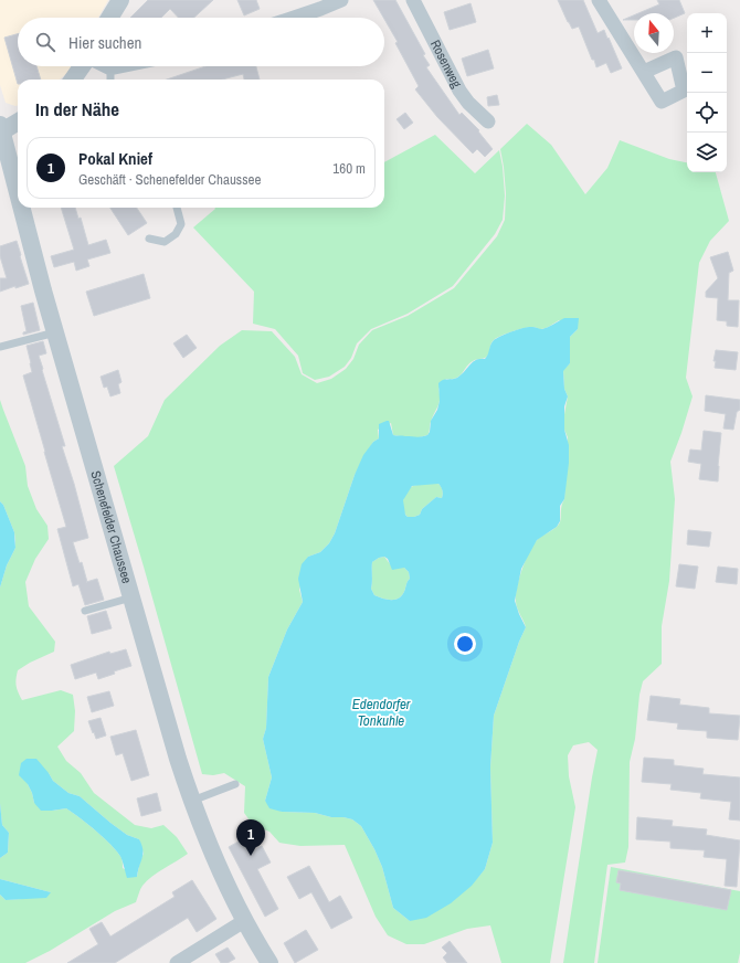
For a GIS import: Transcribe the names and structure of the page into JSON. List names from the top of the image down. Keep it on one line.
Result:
{"streets":{"street":["Rosenweg","Schenefelder Chaussee"]},"water":["Edendorfer Tonkuhle"],"north":"top","page":{"map_buttons":["+","−"],"search":"Hier suchen","heading":"In der Nähe","list":[{"mark":"1","name":"Pokal Knief","note":"Geschäft · Schenefelder Chaussee","value":"160 m"}],"pins":"1"}}
